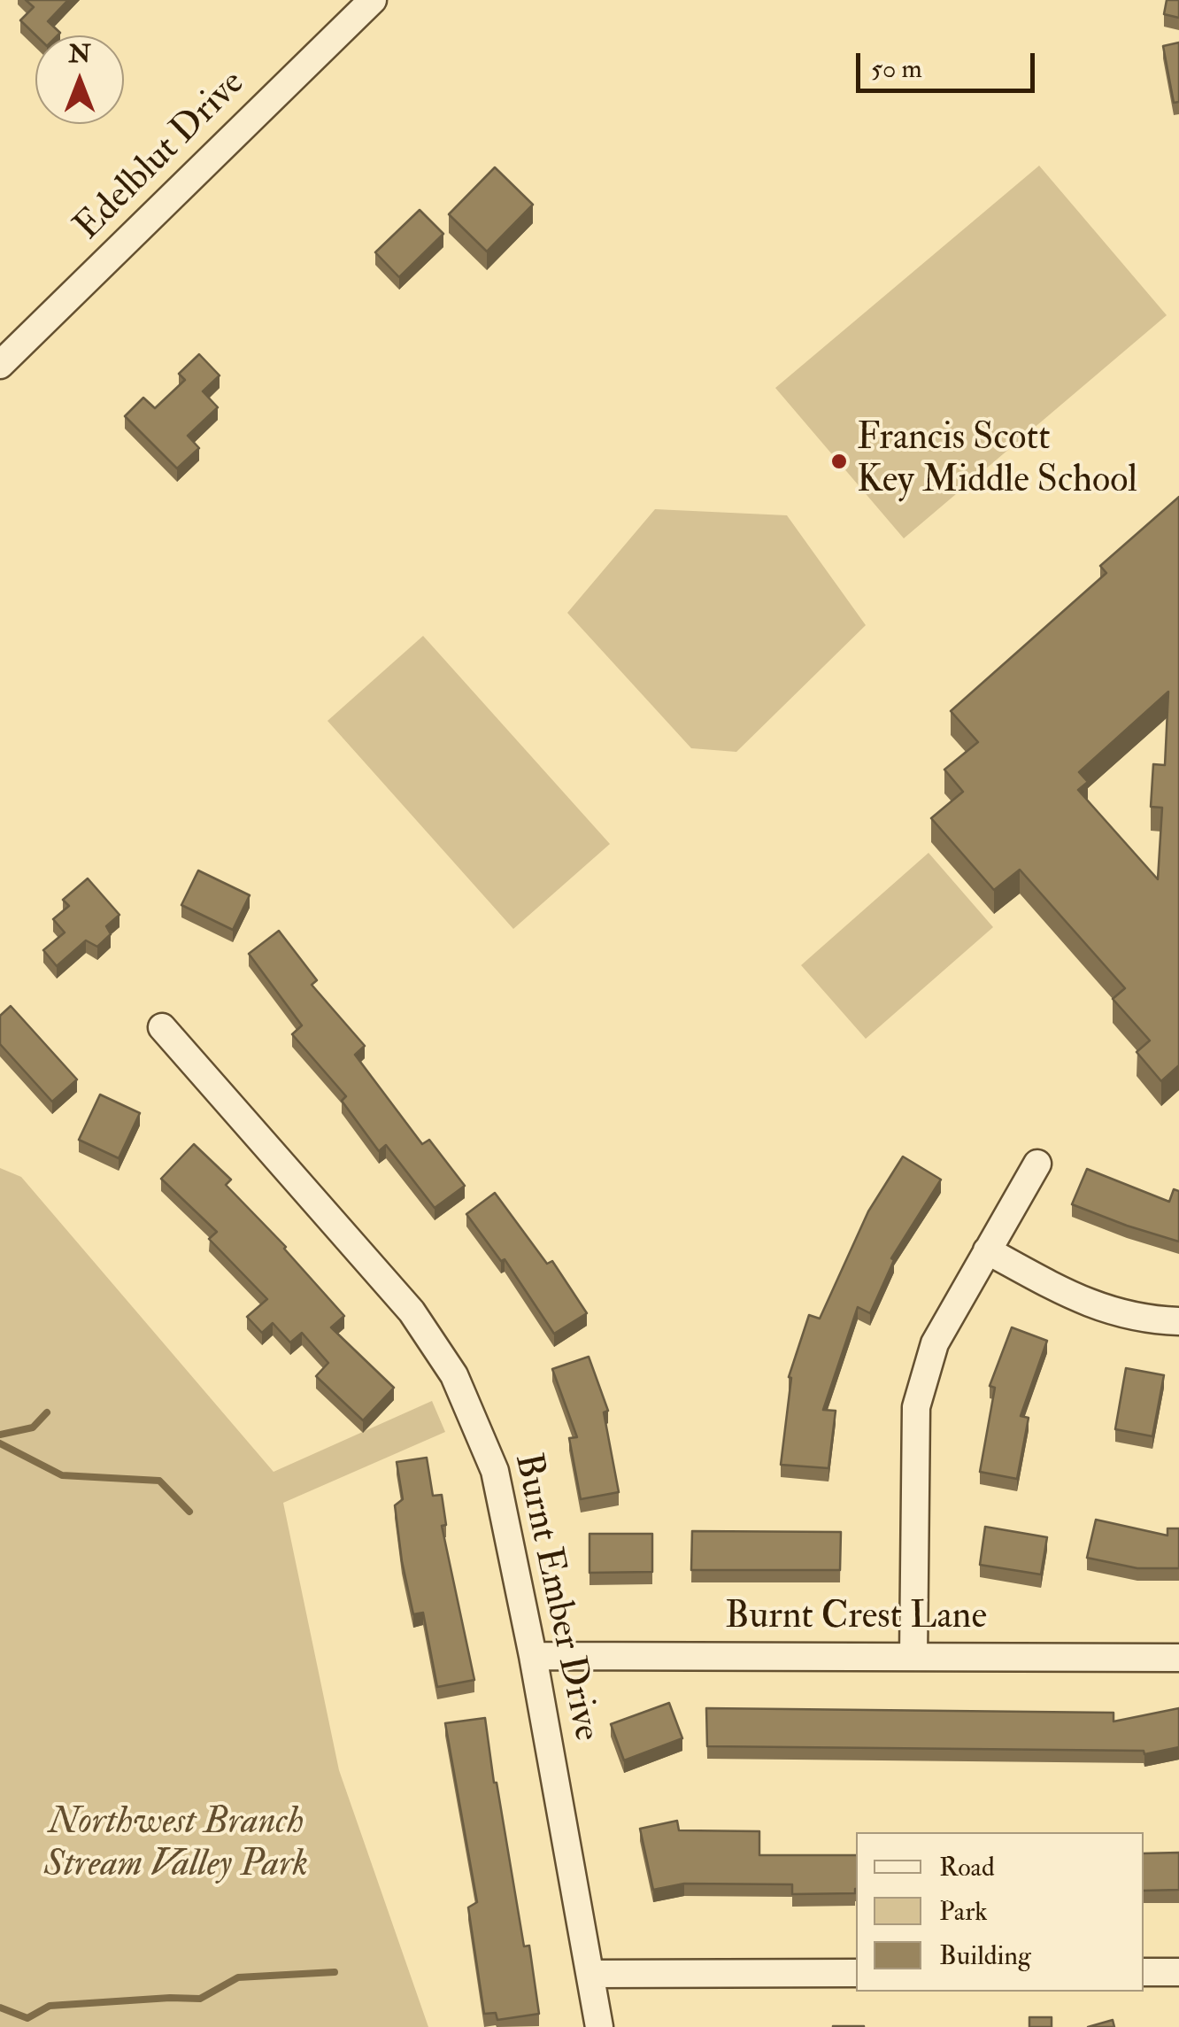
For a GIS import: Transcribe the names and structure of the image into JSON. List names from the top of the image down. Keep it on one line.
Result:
{"streets":{"street":["Edelblut Drive","Burnt Ember Drive","Burnt Crest Lane"]},"crossings":[["Burnt Ember Drive","Burnt Crest Lane"]],"parks":["Northwest Branch Stream Valley Park"],"places":["Francis Scott Key Middle School"],"legend":["Road","Park","Building"],"scale_bar":"50 m","north":"top"}
